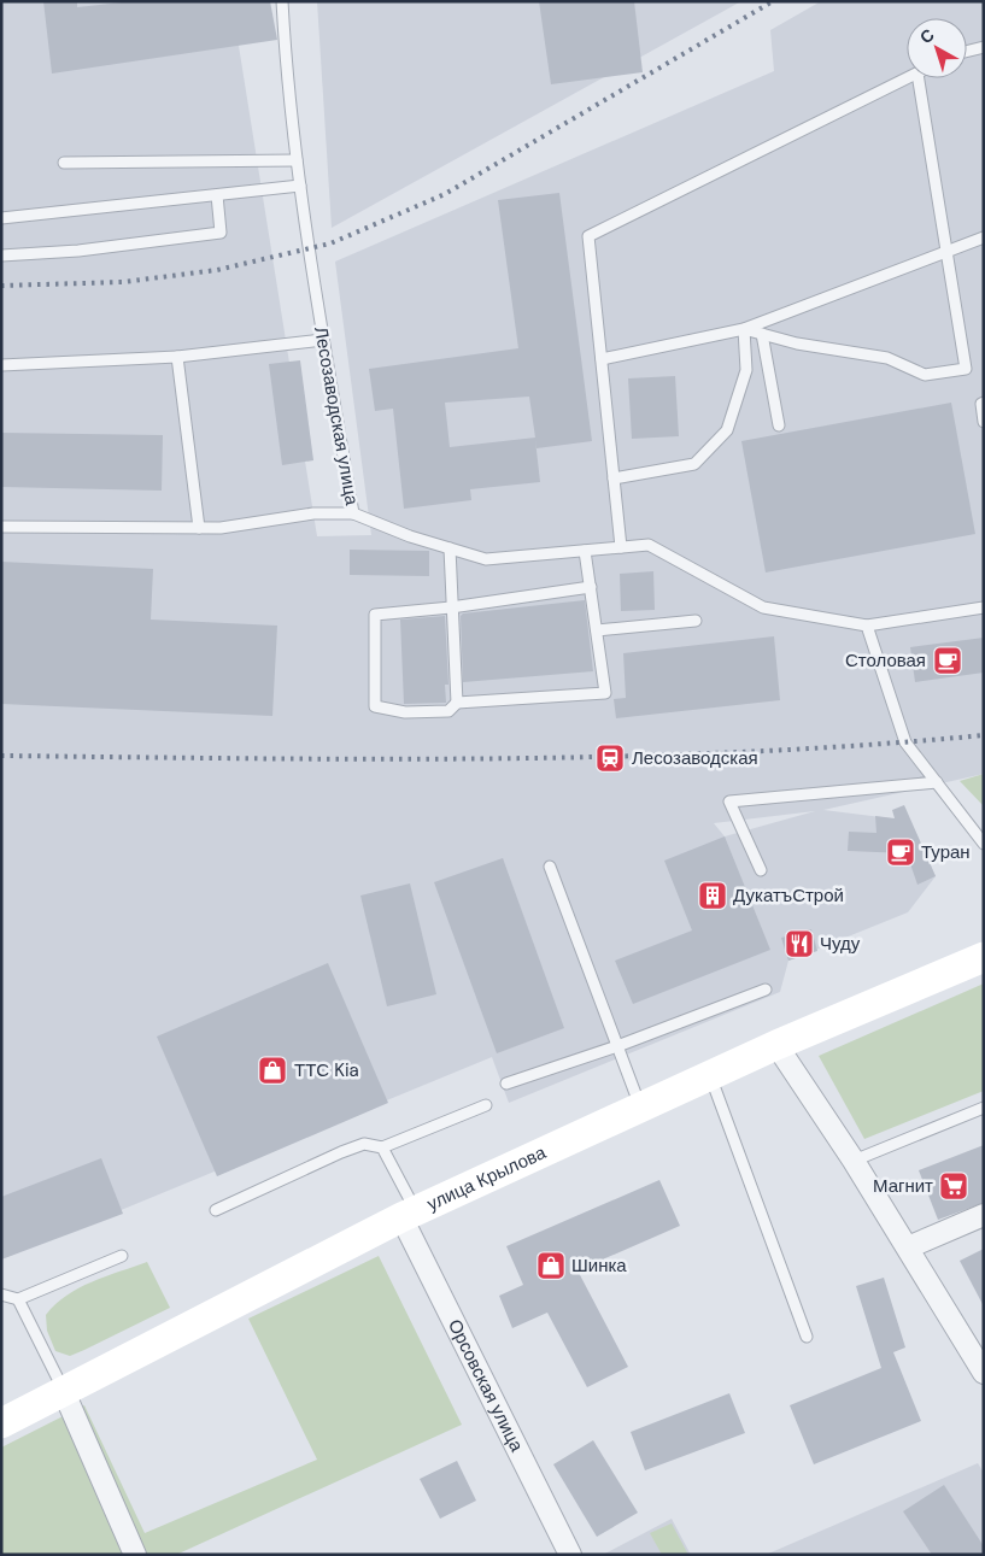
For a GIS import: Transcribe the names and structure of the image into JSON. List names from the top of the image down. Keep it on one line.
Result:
{"streets":{"main road":["улица Крылова"],"street":["Орсовская улица"],"lane":["Лесозаводская улица"]},"crossings":[["улица Крылова","Орсовская улица"]],"places":{"cafe":["Столовая","Туран"],"station":["Лесозаводская"],"building":["ДукатъСтрой"],"restaurant":["Чуду"],"shop":["ТТС Kia","Шинка"],"supermarket":["Магнит"]},"north":"top left"}
